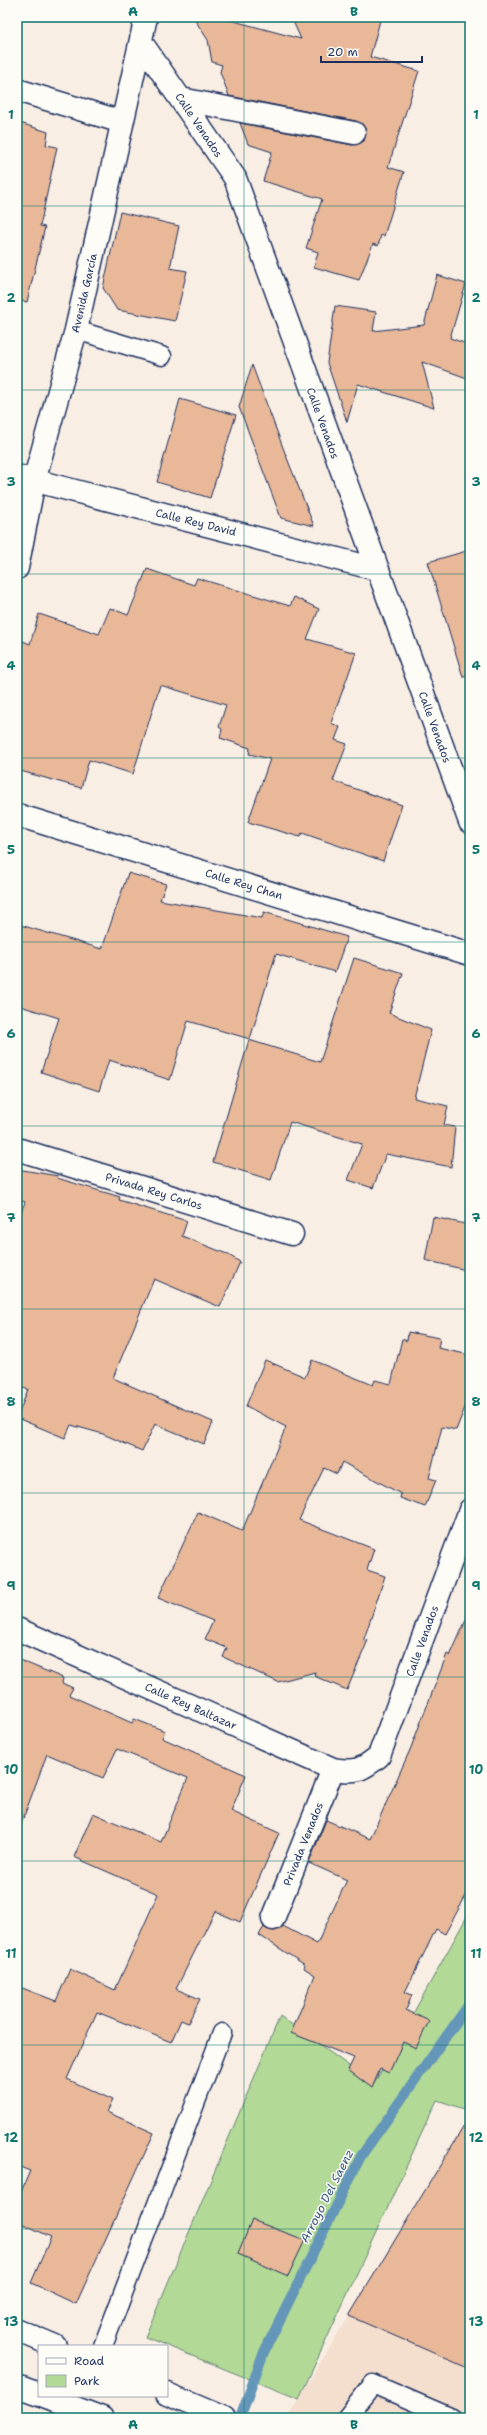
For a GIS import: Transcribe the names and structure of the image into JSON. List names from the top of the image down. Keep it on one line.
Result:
{"streets":{"street":["Calle Venados","Avenida García","Calle Rey David","Calle Rey Chan","Privada Rey Carlos","Calle Rey Baltazar","Privada Venados"]},"crossings":[["Calle Venados","Avenida García"],["Calle Venados","Calle Rey David"],["Calle Venados","Calle Rey Baltazar"],["Avenida García","Calle Rey David"],["Calle Rey Baltazar","Privada Venados"]],"water":["Arroyo Del Saenz"],"legend":["Road","Park"],"scale_bar":"20 m","grid":{"columns":["A","B"],"rows":["1","2","3","4","5","6","7","8","9","10","11","12","13"]}}
